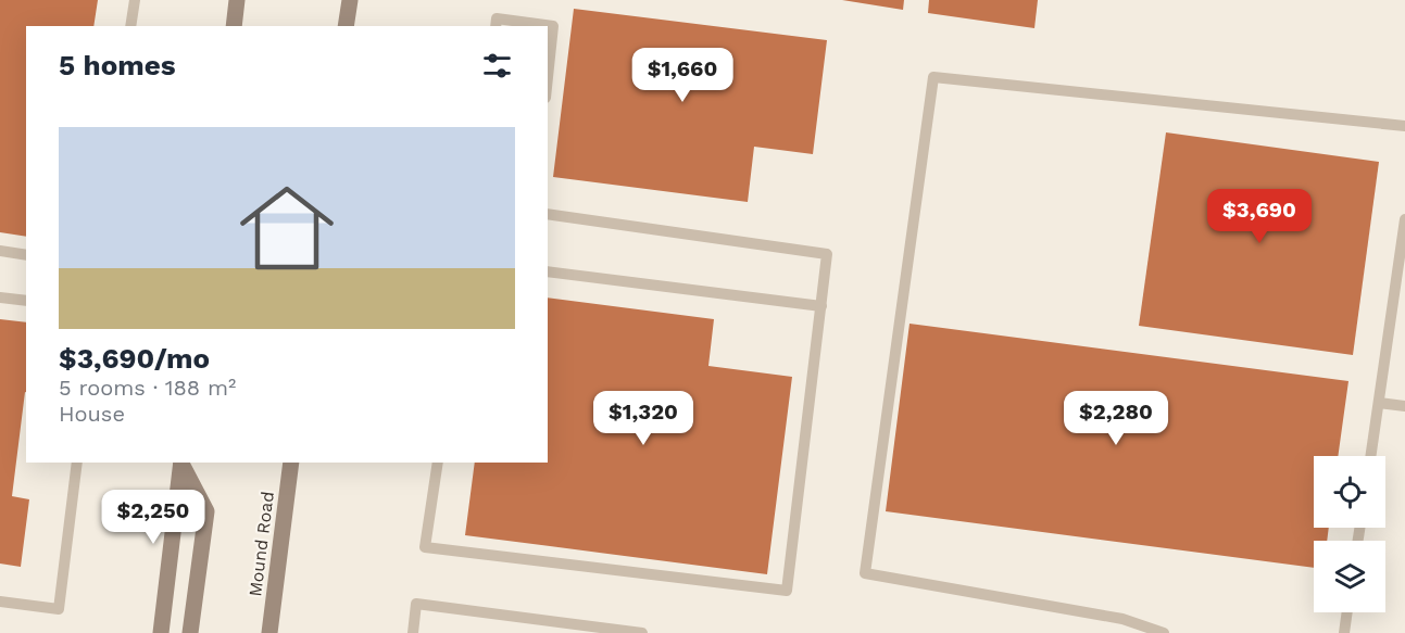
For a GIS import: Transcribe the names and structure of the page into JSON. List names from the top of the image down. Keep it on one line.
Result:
{"streets":{"main road":["Mound Road"]},"page":{"heading":"5 homes","price":["$1,660","$3,690","$1,320","$2,280","$2,250"],"list":[{"name":"$3,690/mo","note":"5 rooms · 188 m² · House"}]}}
